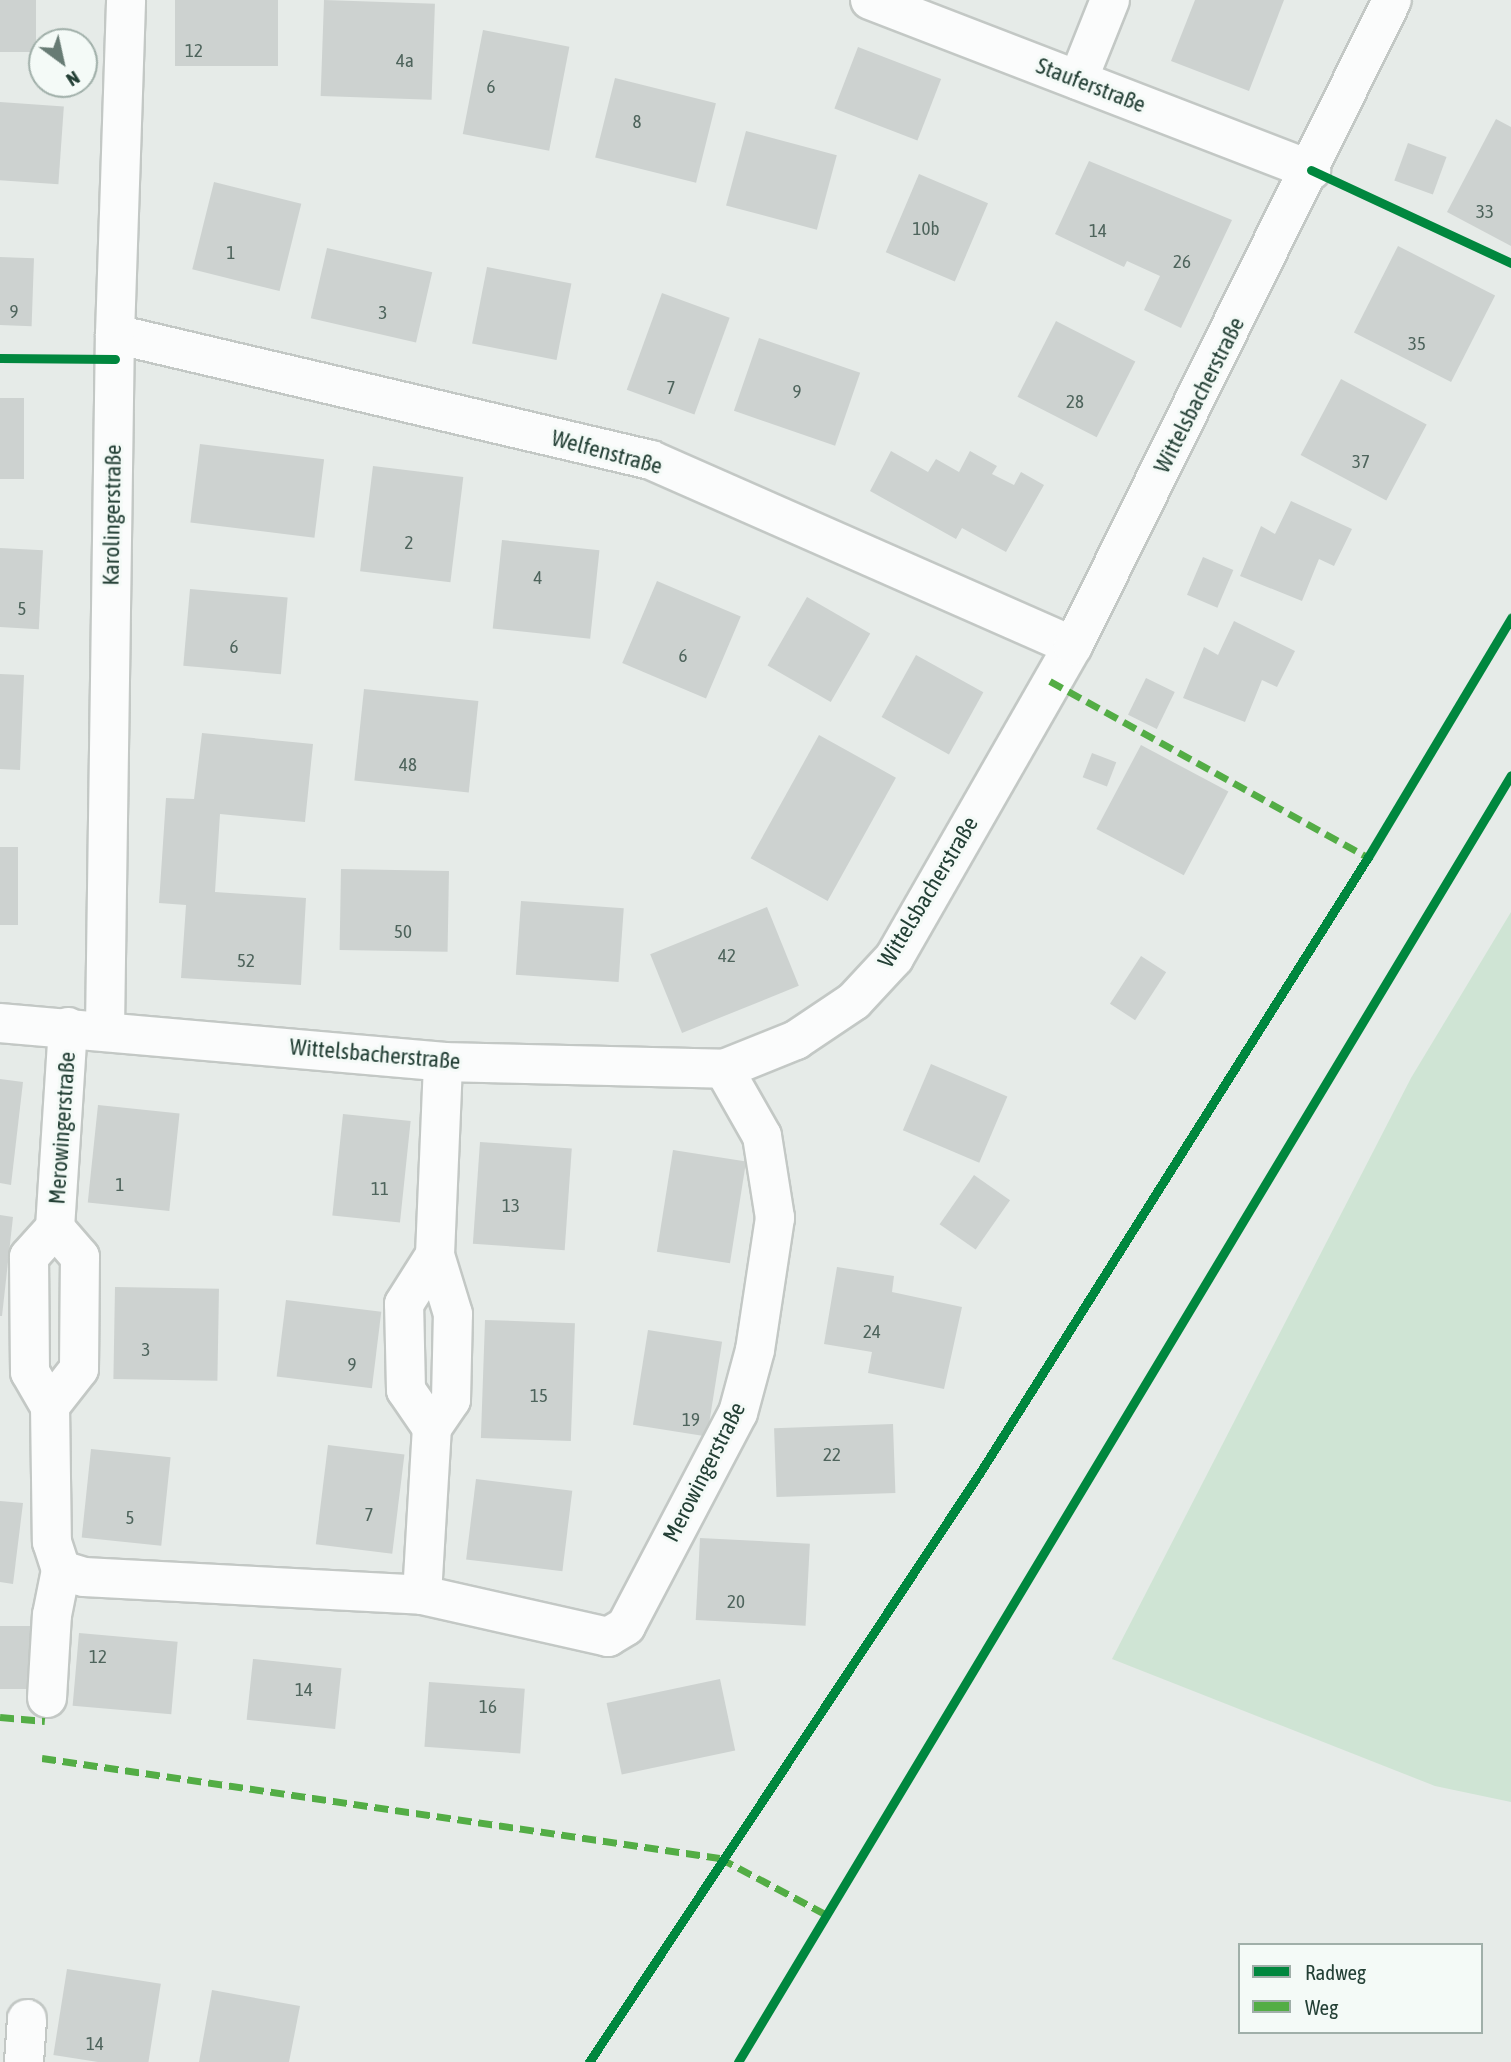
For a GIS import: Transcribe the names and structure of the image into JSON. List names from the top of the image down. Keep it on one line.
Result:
{"streets":{"street":["Stauferstraße","Wittelsbacherstraße","Welfenstraße","Karolingerstraße","Merowingerstraße"]},"crossings":[["Stauferstraße","Wittelsbacherstraße"],["Wittelsbacherstraße","Welfenstraße"],["Wittelsbacherstraße","Karolingerstraße"],["Wittelsbacherstraße","Merowingerstraße"],["Welfenstraße","Karolingerstraße"],["Karolingerstraße","Merowingerstraße"]],"house_numbers":["12","4a","6","8","33","10b","14","1","26","9","3","35","7","9","28","37","2","4","5","6","6","48","50","42","52","1","11","13","24","3","9","15","19","22","7","5","20","12","14","16","14"],"legend":["Radweg","Weg"],"north":"bottom right"}
